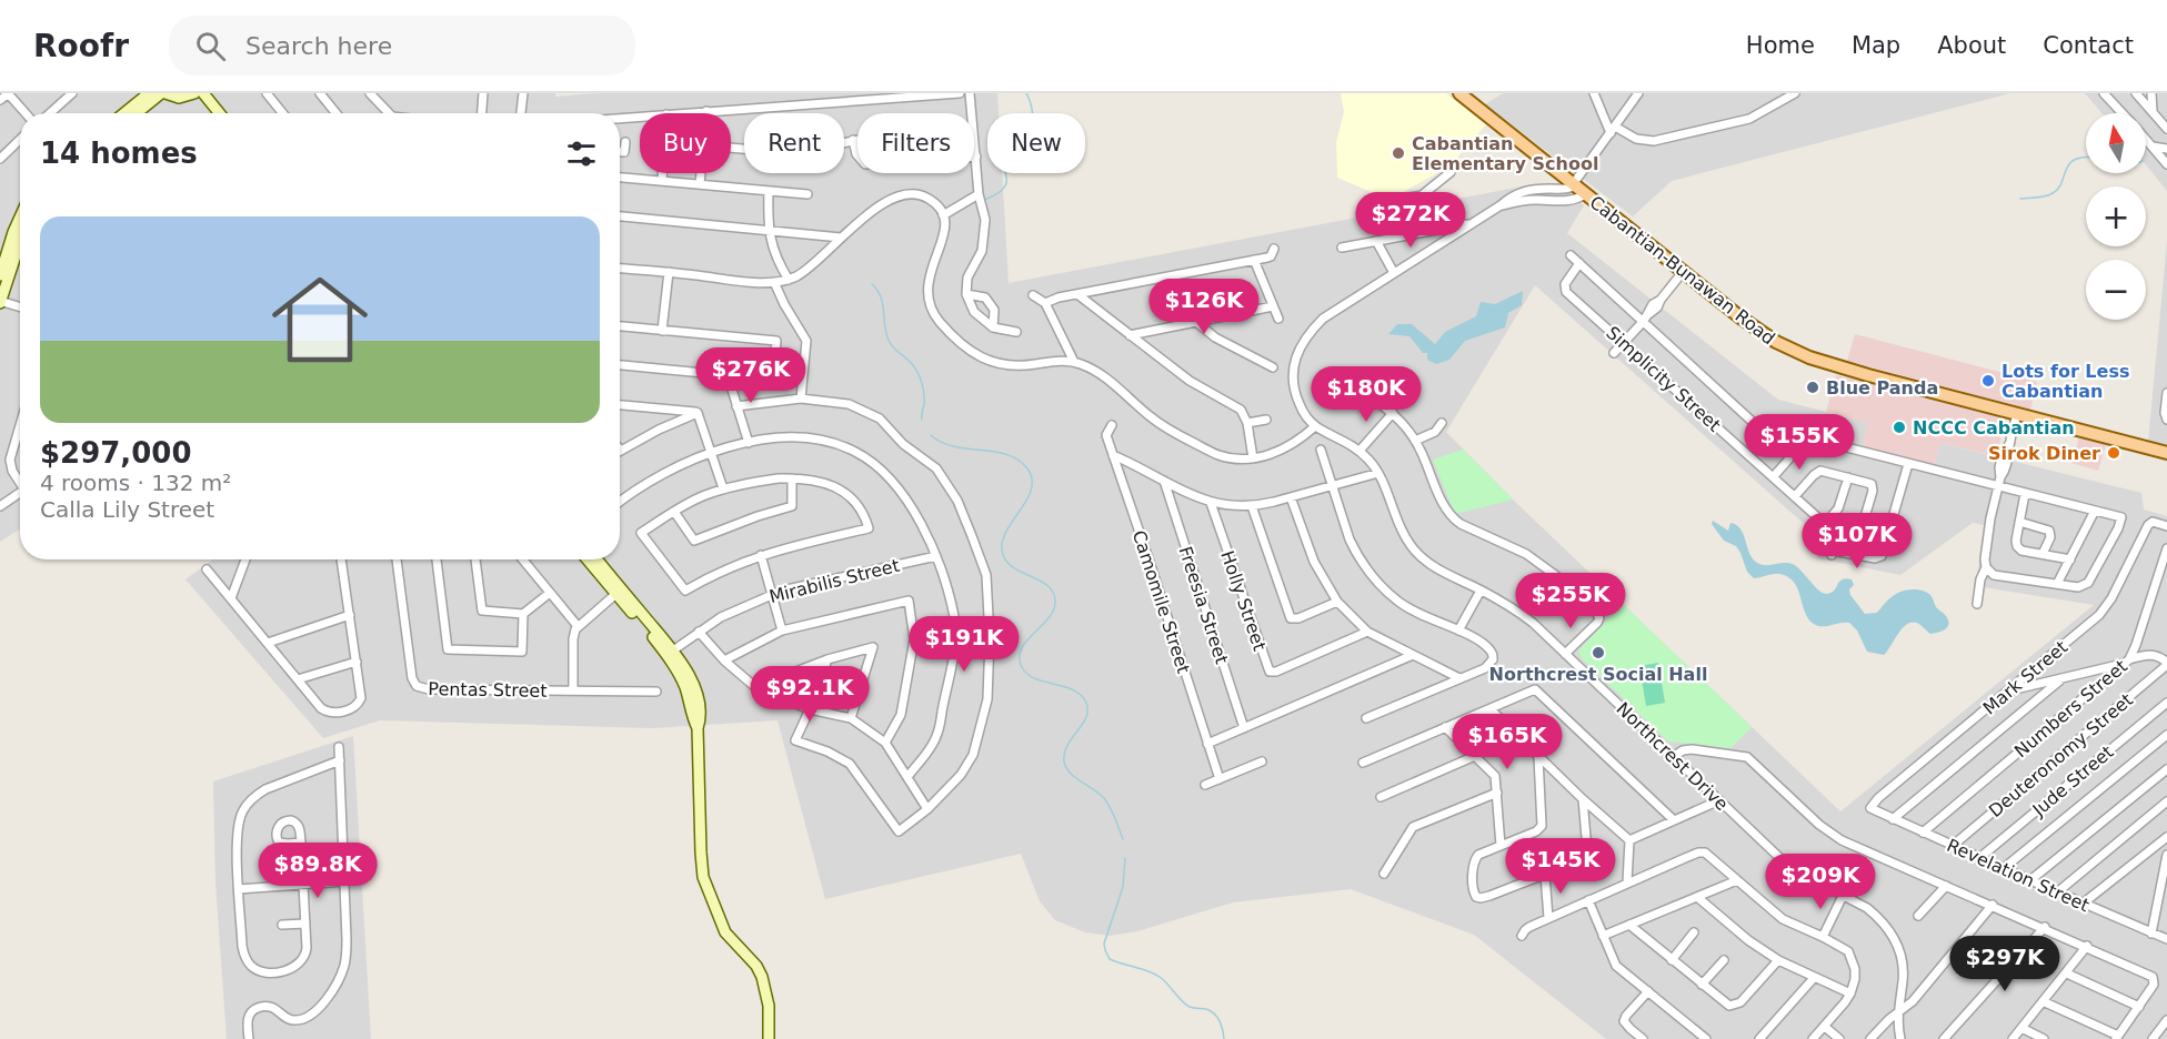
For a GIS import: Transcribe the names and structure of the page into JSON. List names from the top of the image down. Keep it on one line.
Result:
{"streets":{"main road":["Cabantian-Bunawan Road"],"street":["Simplicity Street","Mirabilis Street","Holly Street","Camomile Street","Freesia Street","Mark Street","Pentas Street","Numbers Street","Deuteronomy Street","Northcrest Drive","Jude Street","Revelation Street"]},"crossings":[["Mark Street","Revelation Street"],["Numbers Street","Revelation Street"],["Deuteronomy Street","Revelation Street"],["Jude Street","Revelation Street"]],"places":["Cabantian Elementary School","Lots for Less Cabantian","Blue Panda","NCCC Cabantian","Sirok Diner","Northcrest Social Hall"],"north":"top","page":{"header":"Roofr","search":"Search here","nav":["Home","Map","About","Contact"],"map_buttons":["+","−"],"chip":["Buy","Rent","Filters","New"],"heading":"14 homes","price":["$272K","$126K","$276K","$180K","$155K","$107K","$255K","$191K","$92.1K","$165K","$145K","$89.8K","$209K","$297K"],"list":[{"name":"$297,000","note":"4 rooms · 132 m² · Calla Lily Street"}]}}
